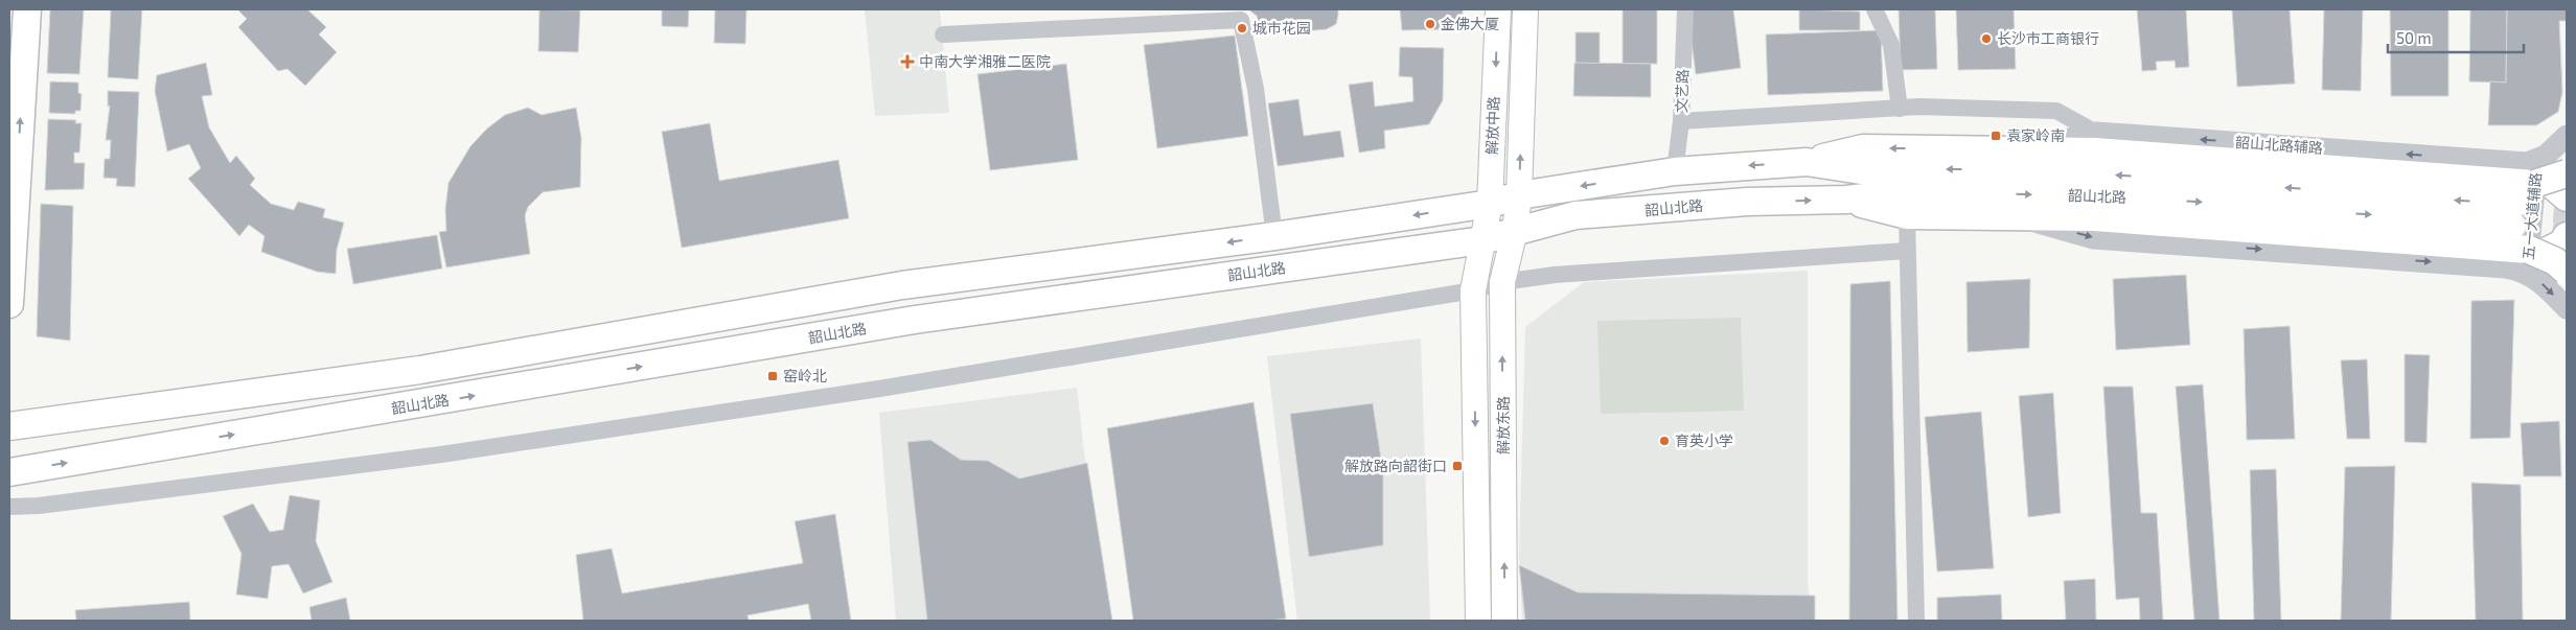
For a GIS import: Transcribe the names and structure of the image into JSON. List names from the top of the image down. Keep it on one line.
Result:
{"streets":{"main road":["解放中路","韶山北路","解放东路"],"street":["文艺路","五一大道辅路"]},"crossings":[["文艺路","韶山北路"],["解放中路","韶山北路"],["解放中路","解放东路"],["韶山北路","解放东路"]],"places":{"other":["金佛大厦","城市花园","长沙市工商银行","育英小学"],"health":["中南大学湘雅二医院"],"transit":["袁家岭南","窑岭北","解放路向韶街口"]},"scale_bar":"50 m"}
